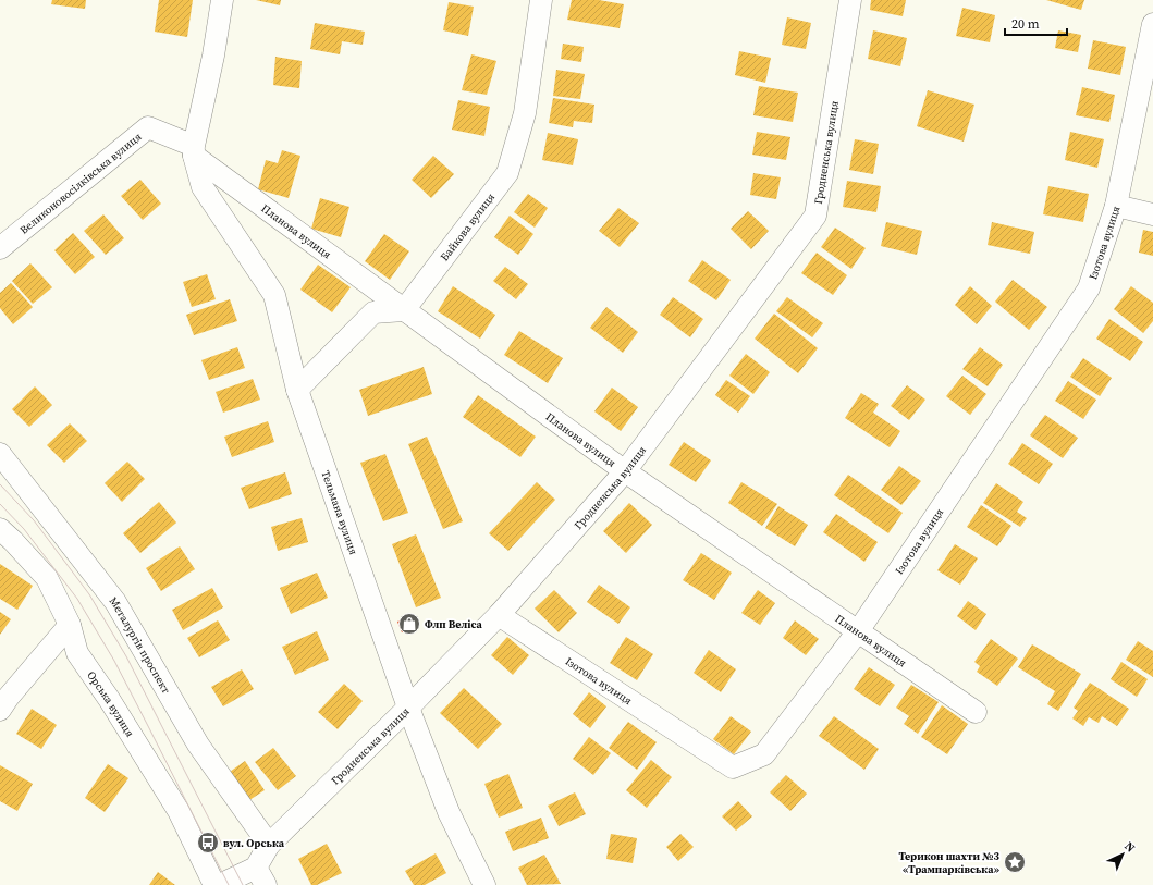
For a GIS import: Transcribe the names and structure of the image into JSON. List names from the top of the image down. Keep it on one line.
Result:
{"streets":{"street":["Гродненська вулиця","Великоновосілківська вулиця","Байкова вулиця","Планова вулиця","Ізотова вулиця","Тельмана вулиця","Металургів проспект","Орська вулиця"]},"crossings":[["Гродненська вулиця","Планова вулиця"],["Гродненська вулиця","Ізотова вулиця"],["Гродненська вулиця","Тельмана вулиця"],["Гродненська вулиця","Металургів проспект"],["Великоновосілківська вулиця","Планова вулиця"],["Великоновосілківська вулиця","Тельмана вулиця"],["Байкова вулиця","Планова вулиця"],["Планова вулиця","Ізотова вулиця"],["Планова вулиця","Тельмана вулиця"]],"places":{"shop":["Флп Веліса"],"bus stop":["вул. Орська"],"place":["Терикон шахти №3 «Трампарківська»"]},"scale_bar":"20 m","north":"top right"}
